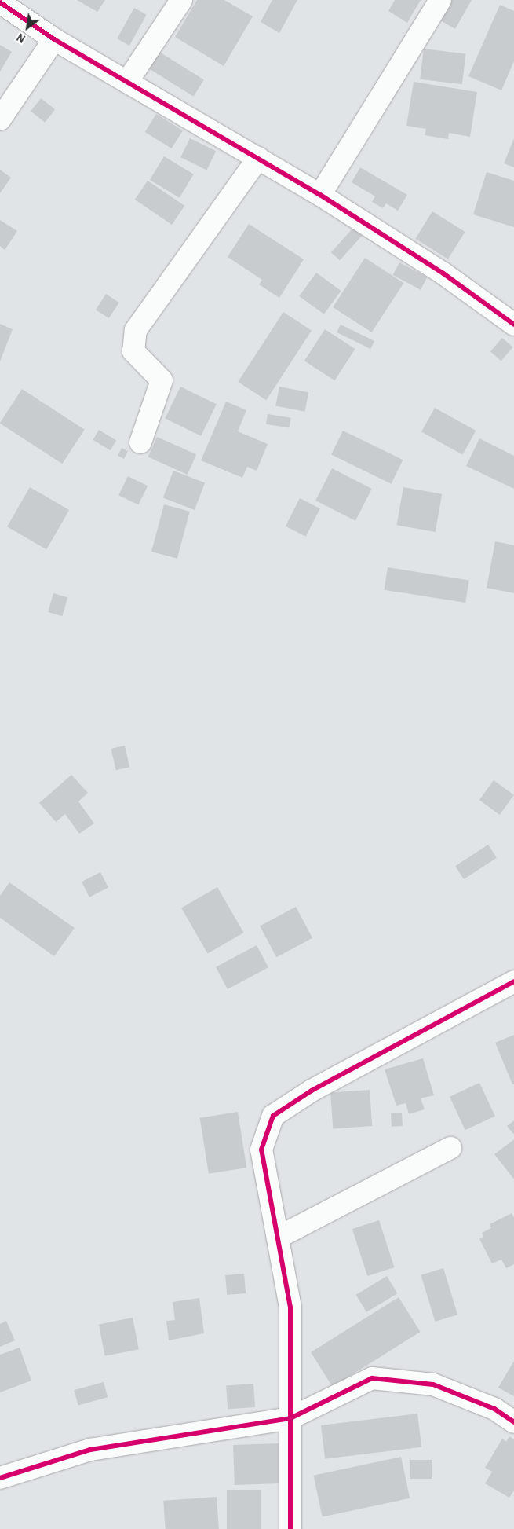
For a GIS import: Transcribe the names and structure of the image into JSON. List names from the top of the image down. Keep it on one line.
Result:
{"north":"bottom left"}
